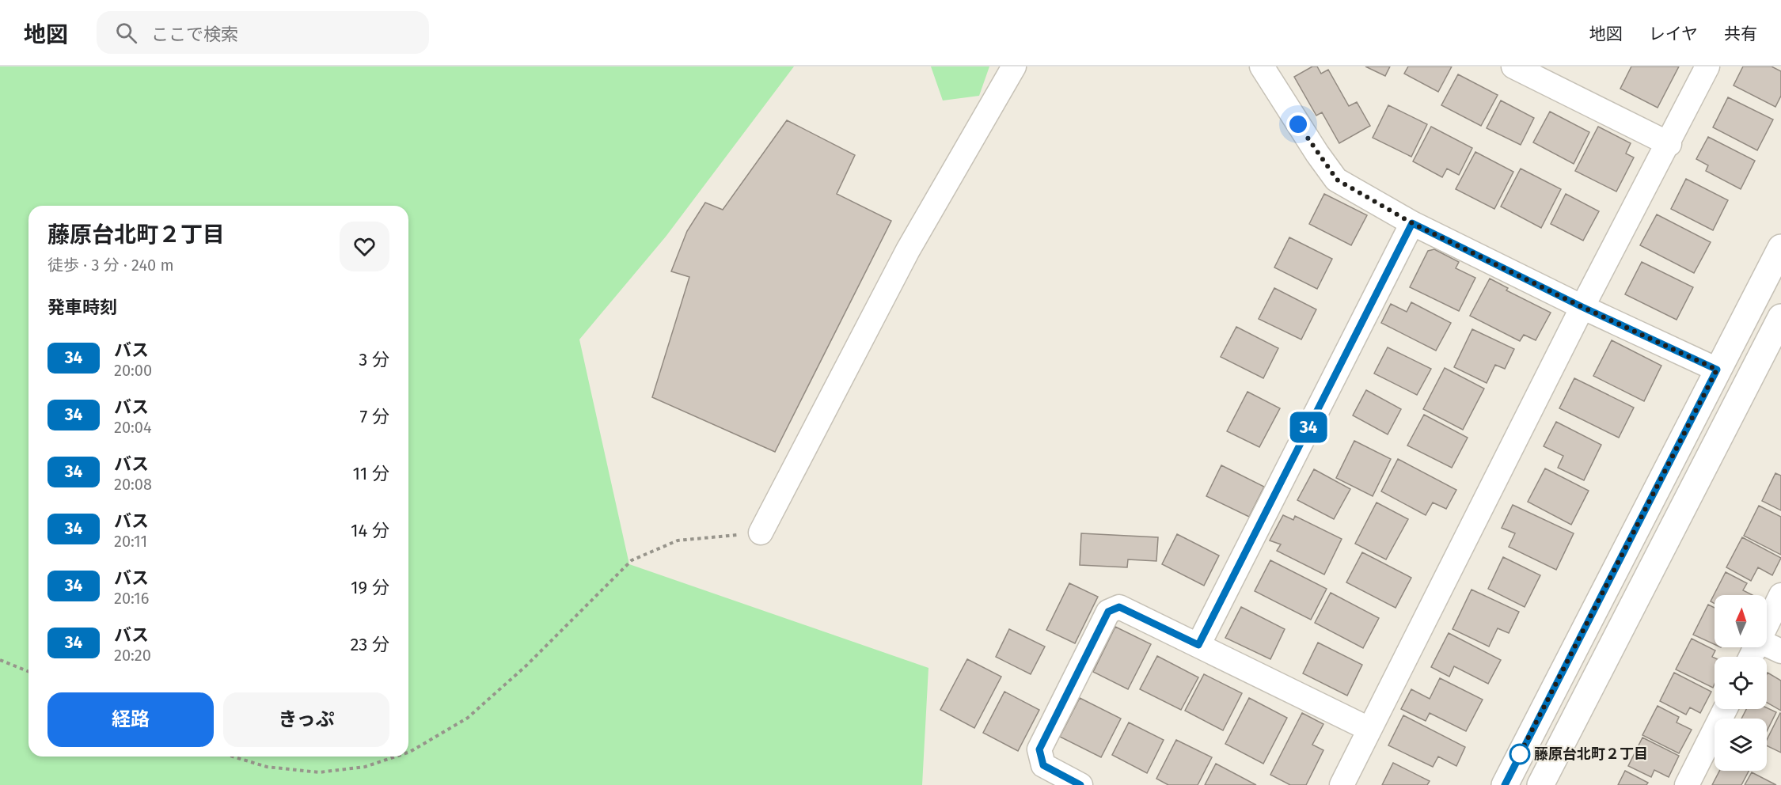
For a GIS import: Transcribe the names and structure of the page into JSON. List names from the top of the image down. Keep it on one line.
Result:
{"places":["藤原台北町２丁目"],"lines":["bus line 34"],"north":"top","page":{"header":"地図","search":"ここで検索","nav":["地図","レイヤ","共有"],"on_map":"34","heading":[["藤原台北町２丁目","徒歩 · 3 分 · 240 m"],"発車時刻"],"list":[{"mark":"34","name":"バス","note":"20:00","value":"3 分"},{"mark":"34","name":"バス","note":"20:04","value":"7 分"},{"mark":"34","name":"バス","note":"20:08","value":"11 分"},{"mark":"34","name":"バス","note":"20:11","value":"14 分"},{"mark":"34","name":"バス","note":"20:16","value":"19 分"},{"mark":"34","name":"バス","note":"20:20","value":"23 分"}],"buttons":["経路","きっぷ"]}}
